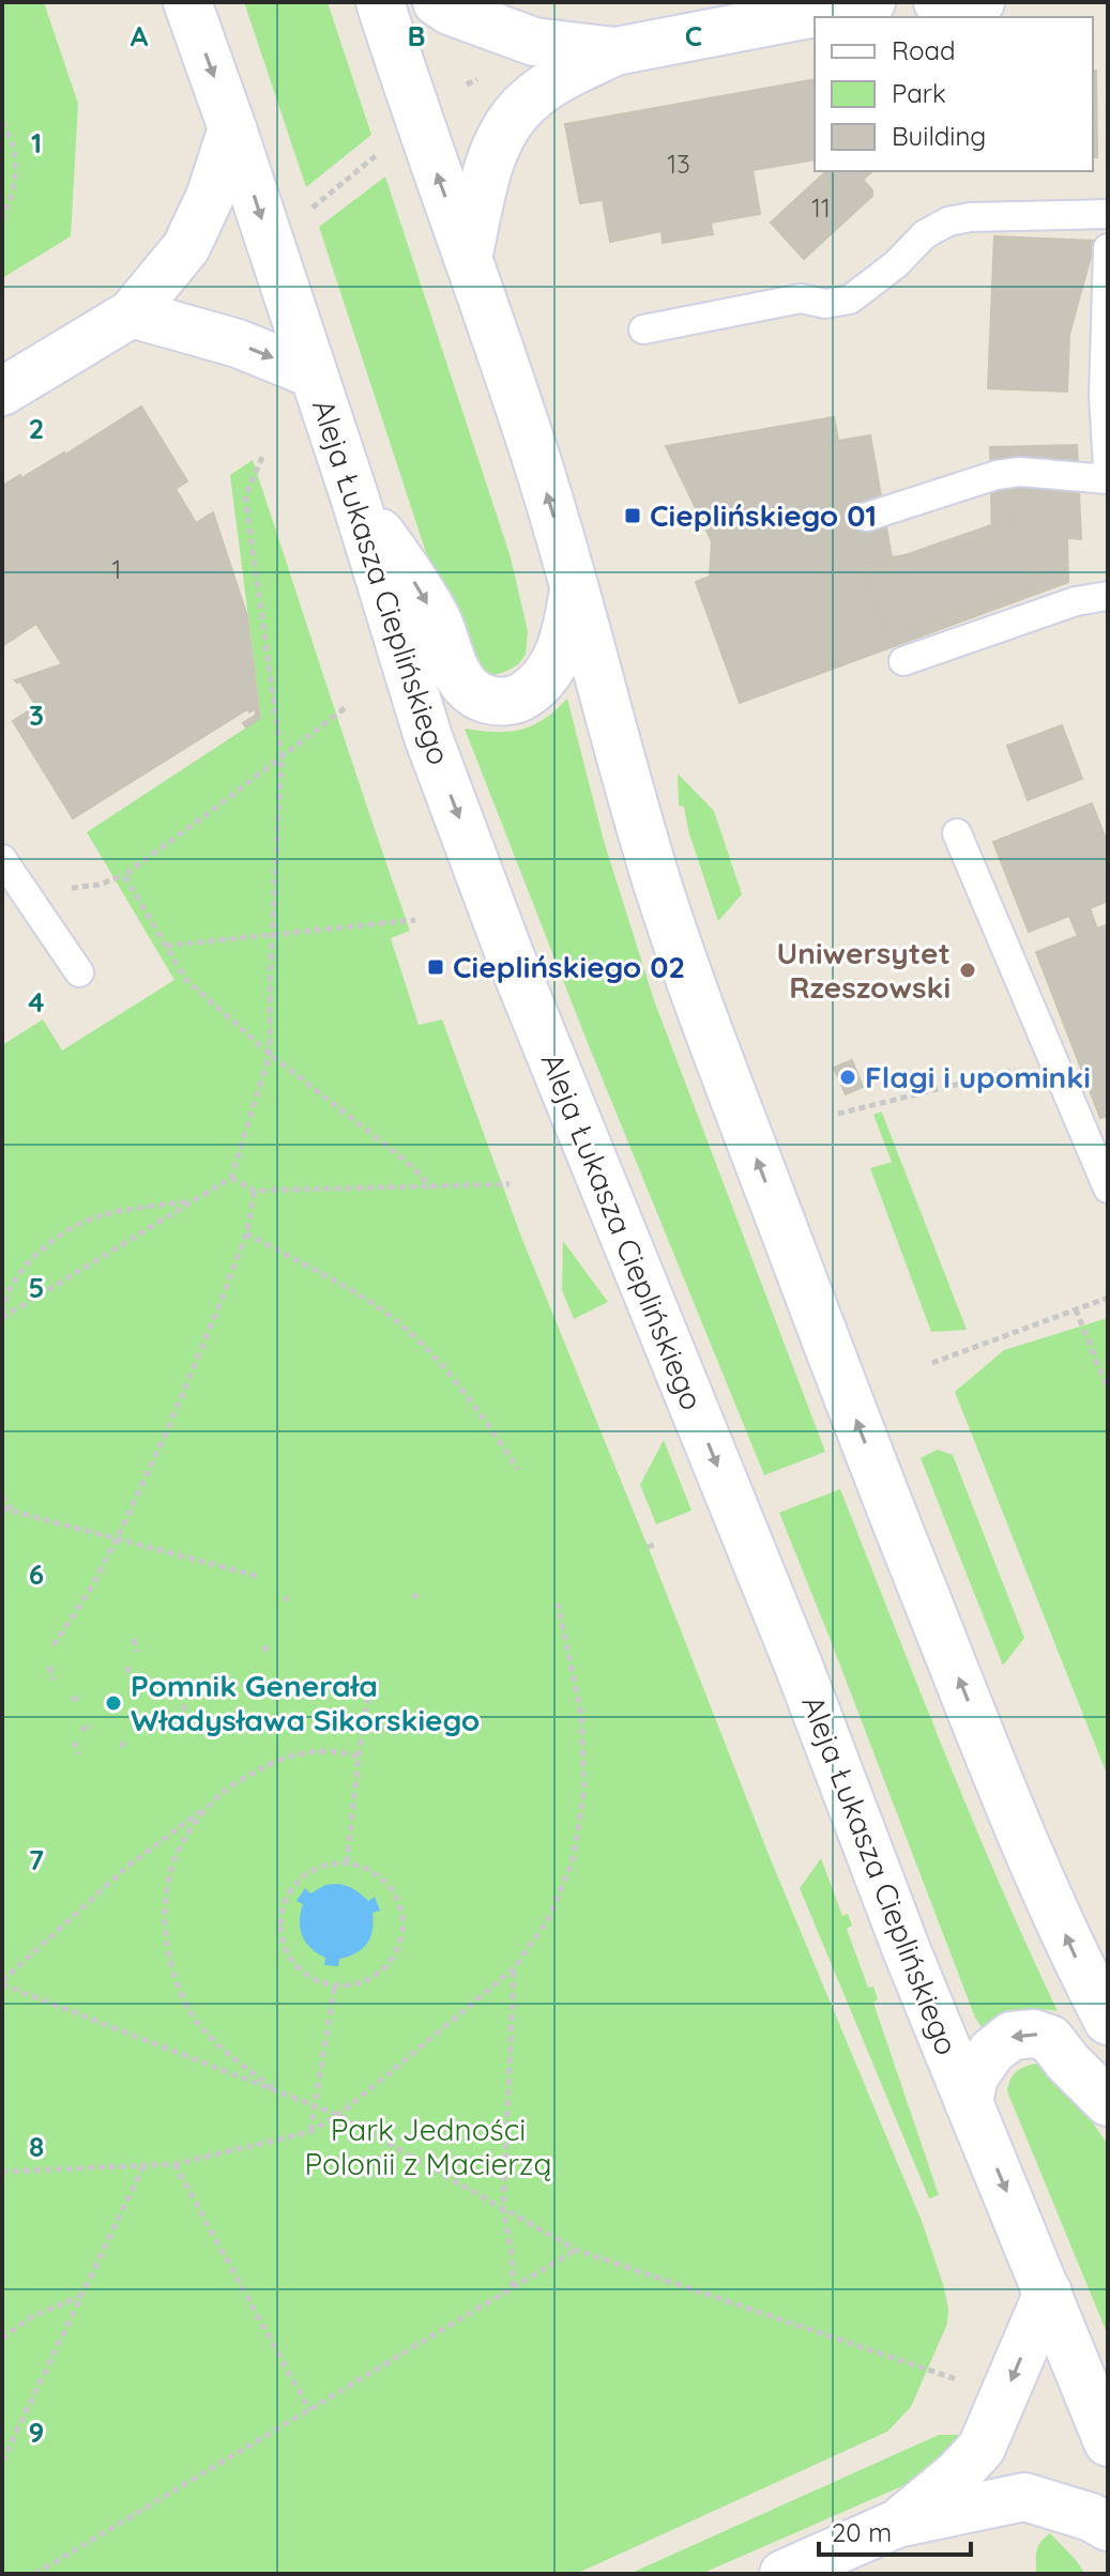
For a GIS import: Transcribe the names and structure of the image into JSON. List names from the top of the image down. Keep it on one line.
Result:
{"streets":{"main road":["Aleja Łukasza Cieplińskiego"]},"parks":["Park Jedności Polonii z Macierzą"],"places":{"transit":["Cieplińskiego 01","Cieplińskiego 02"],"other":["Uniwersytet Rzeszowski","Flagi i upominki","Pomnik Generała Władysława Sikorskiego"]},"house_numbers":["13","11","1"],"legend":["Road","Park","Building"],"scale_bar":"20 m","grid":{"columns":["A","B","C"],"rows":["1","2","3","4","5","6","7","8","9"]}}
